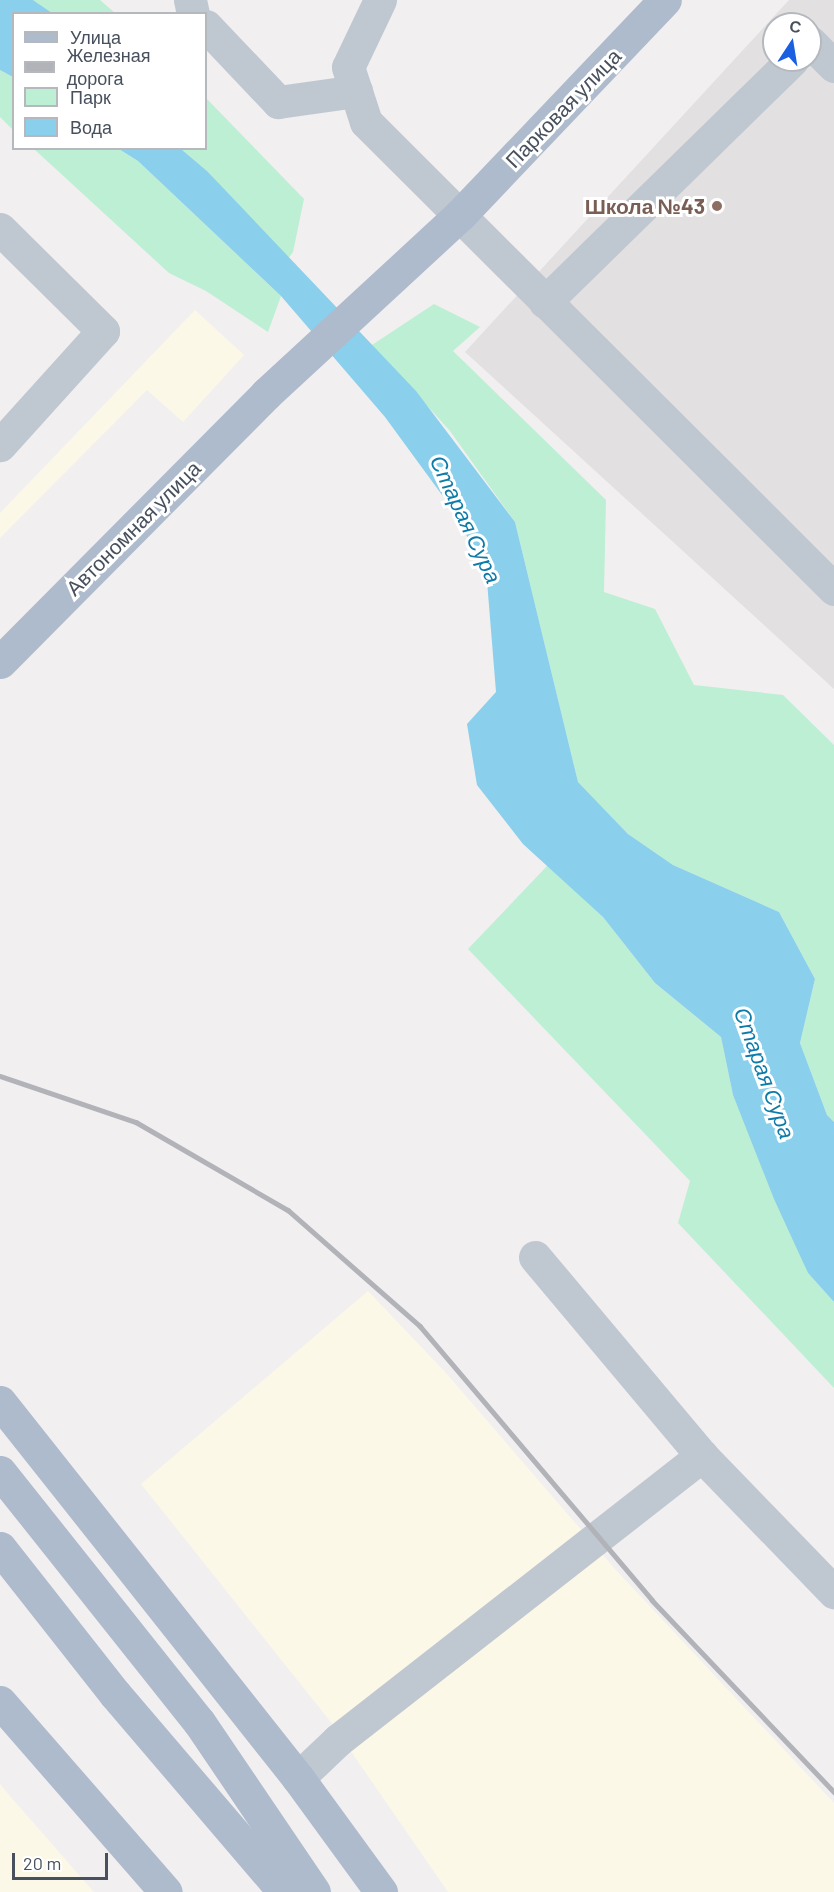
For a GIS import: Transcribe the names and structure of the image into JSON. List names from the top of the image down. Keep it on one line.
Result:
{"streets":{"main road":["Парковая улица","Автономная улица"]},"crossings":[["Парковая улица","Автономная улица"]],"water":["Старая Сура"],"places":["Школа №43"],"legend":["Улица","Железная дорога","Парк","Вода"],"scale_bar":"20 m","north":"top"}
